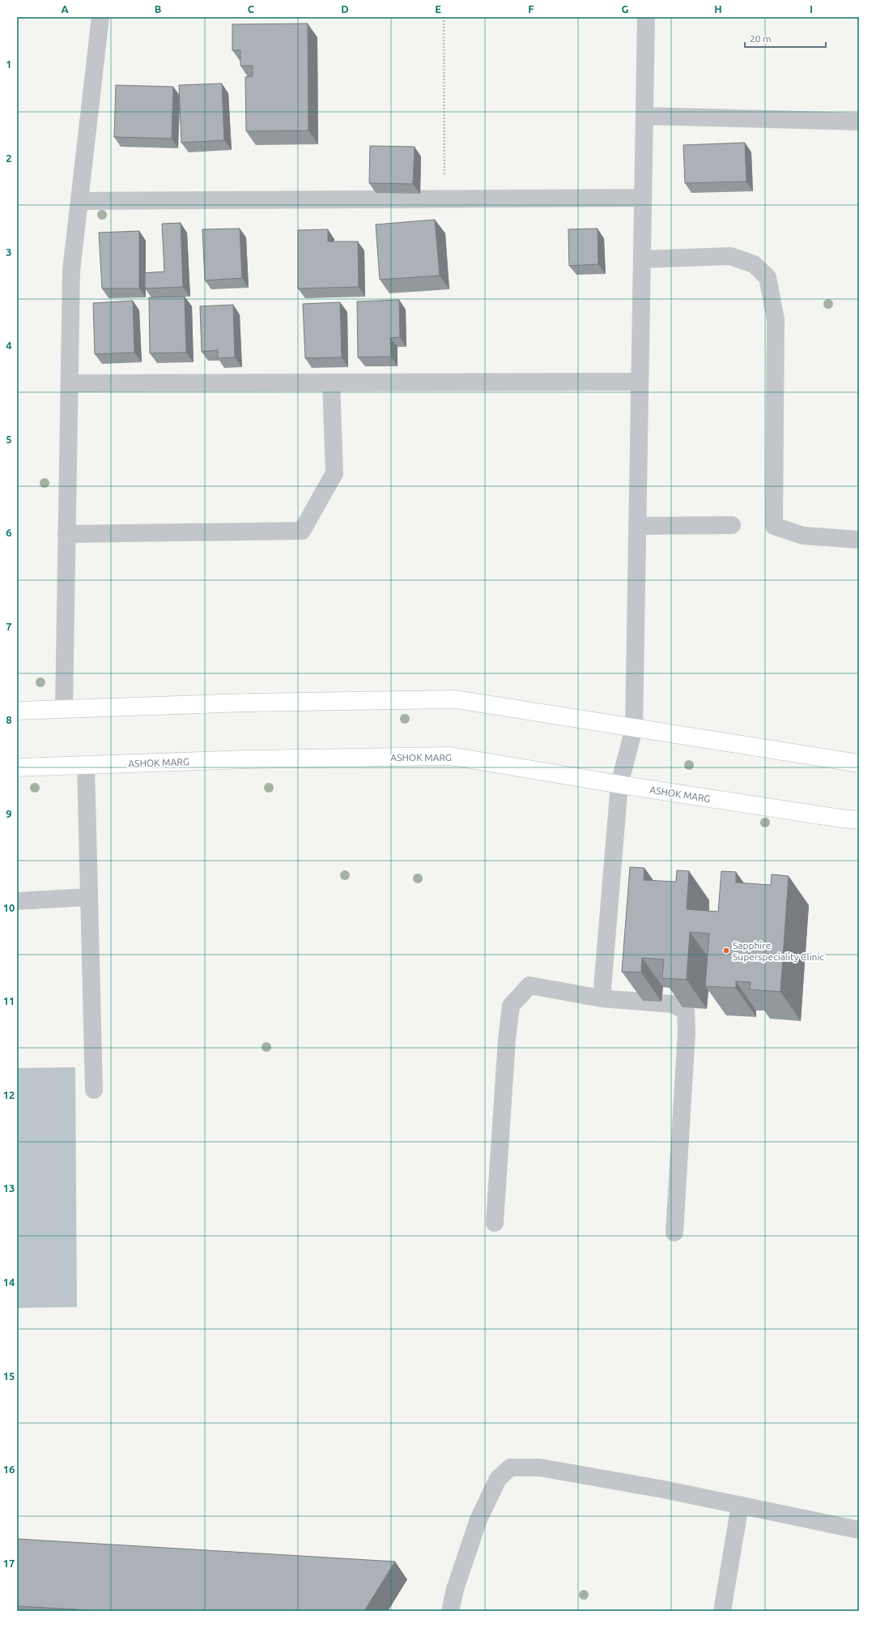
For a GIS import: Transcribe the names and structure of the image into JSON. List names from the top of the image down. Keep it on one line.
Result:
{"streets":{"street":["ASHOK MARG"]},"places":["Sapphire Superspeciality Clinic"],"scale_bar":"20 m","grid":{"columns":["A","B","C","D","E","F","G","H","I"],"rows":["1","2","3","4","5","6","7","8","9","10","11","12","13","14","15","16","17"]}}
